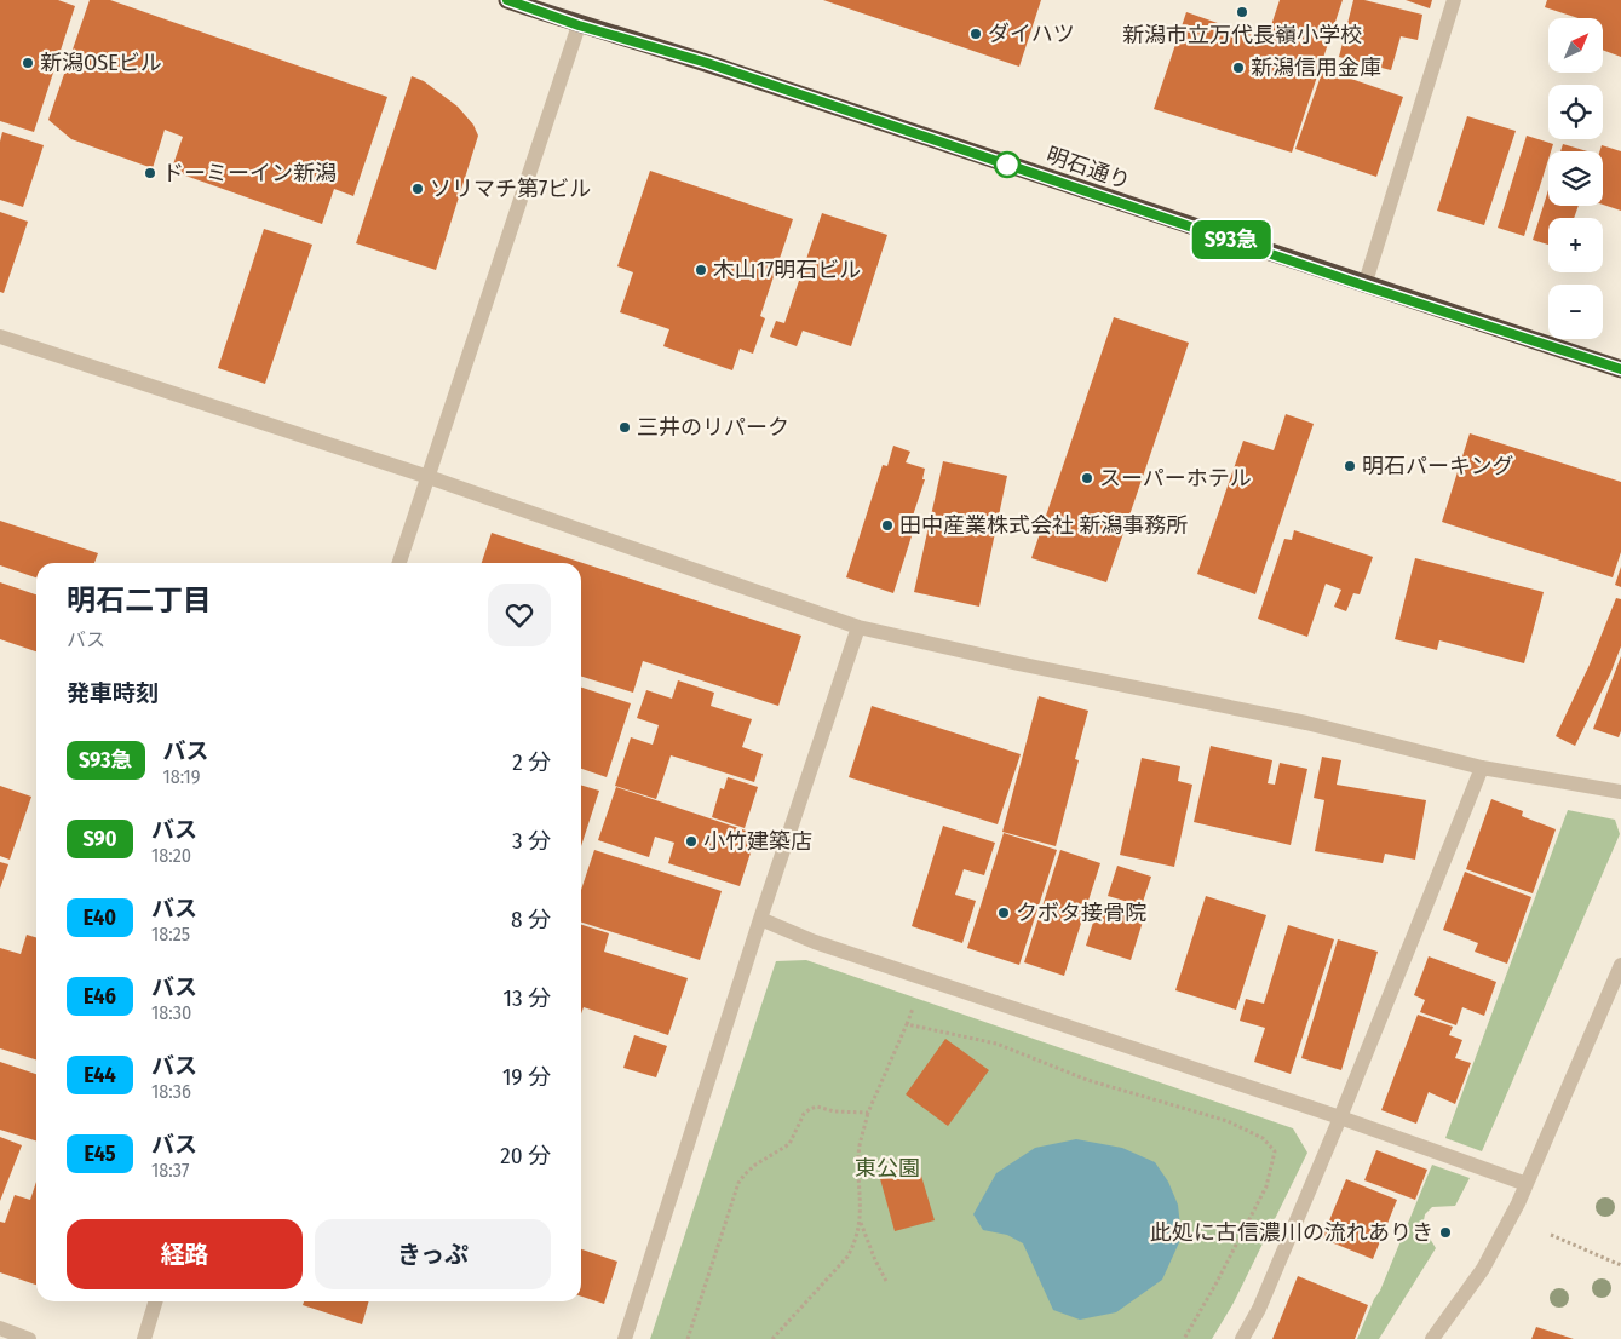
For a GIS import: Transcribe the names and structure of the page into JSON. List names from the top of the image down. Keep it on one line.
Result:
{"streets":{"highway":["明石通り"]},"parks":["東公園"],"places":["新潟市立万代長嶺小学校","ダイハツ","新潟OSEビル","新潟信用金庫","ドーミーイン新潟","ソリマチ第7ビル","木山17明石ビル","三井のリパーク","明石パーキング","スーパーホテル","田中産業株式会社 新潟事務所","小竹建築店","クボタ接骨院","此処に古信濃川の流れありき"],"lines":["bus line S93急"],"north":"top right","page":{"on_map":"S93急","map_buttons":["+","−"],"heading":[["明石二丁目","バス"],"発車時刻"],"list":[{"mark":"S93急","name":"バス","note":"18:19","value":"2 分"},{"mark":"S90","name":"バス","note":"18:20","value":"3 分"},{"mark":"E40","name":"バス","note":"18:25","value":"8 分"},{"mark":"E46","name":"バス","note":"18:30","value":"13 分"},{"mark":"E44","name":"バス","note":"18:36","value":"19 分"},{"mark":"E45","name":"バス","note":"18:37","value":"20 分"}],"buttons":["経路","きっぷ"]}}
